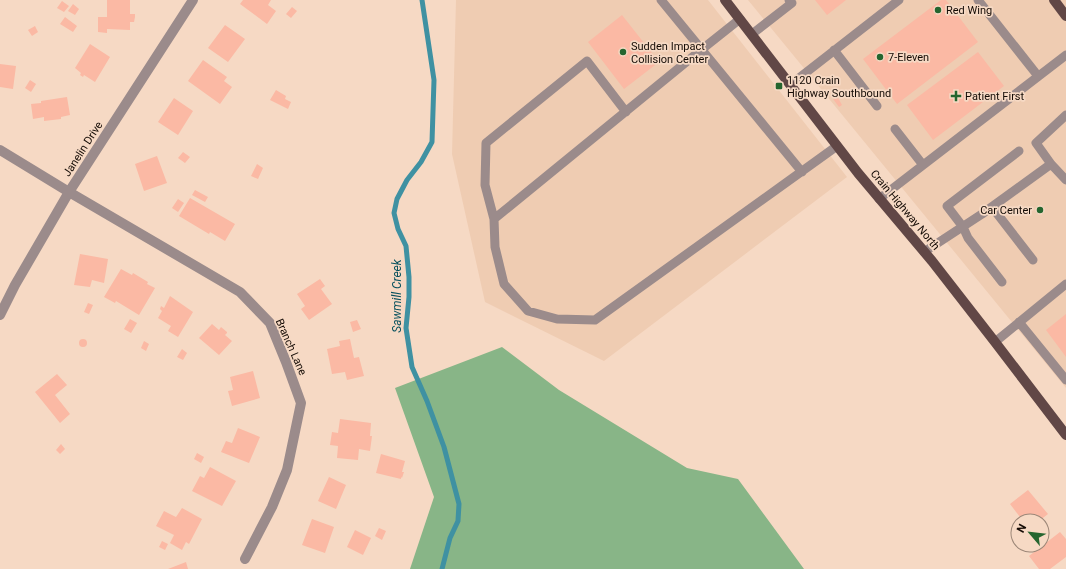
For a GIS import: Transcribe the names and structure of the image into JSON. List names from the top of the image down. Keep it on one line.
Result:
{"streets":{"main road":["Crain Highway North"],"street":["Janelin Drive","Branch Lane"]},"crossings":[["Janelin Drive","Branch Lane"]],"water":["Sawmill Creek"],"places":{"other":["Red Wing","Sudden Impact Collision Center","7-Eleven","Car Center"],"transit":["1120 Crain Highway Southbound"],"health":["Patient First"]},"north":"top left"}
